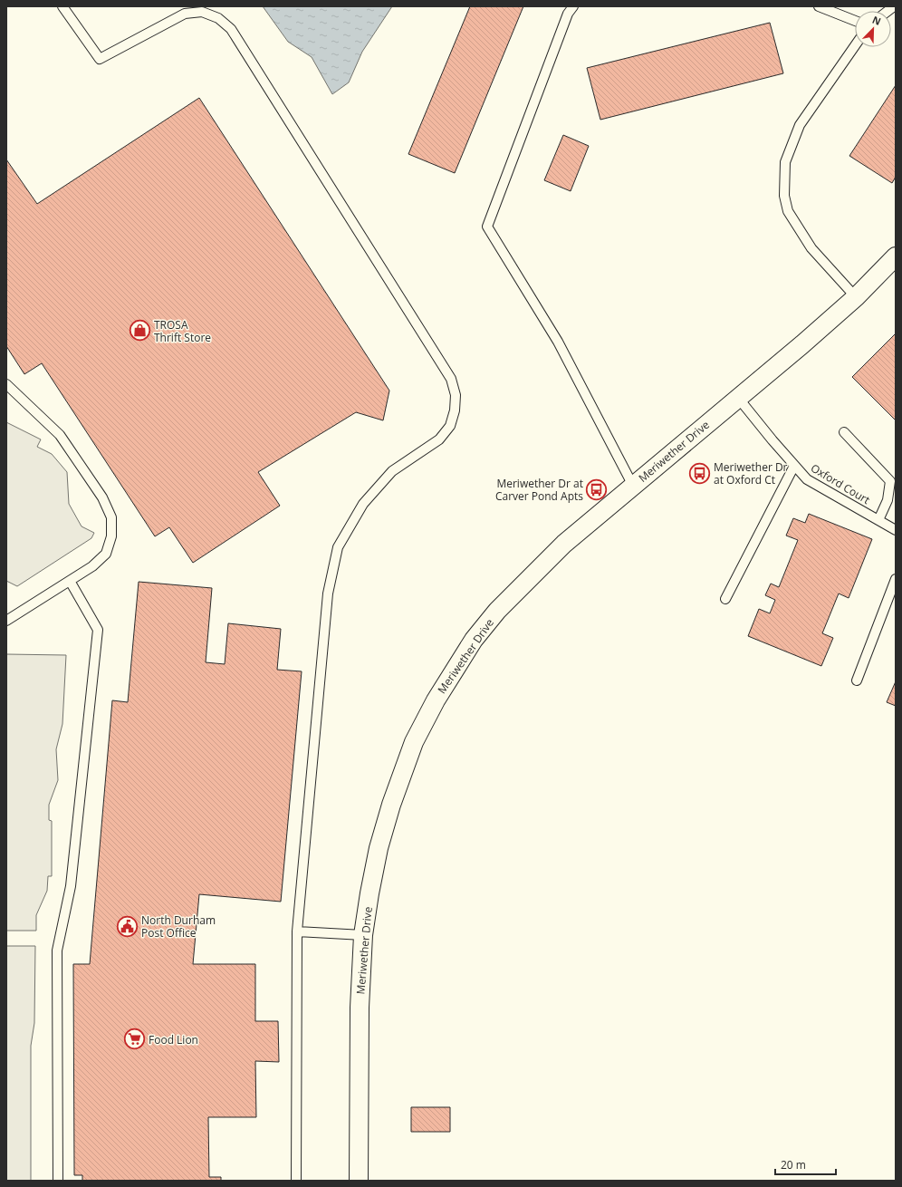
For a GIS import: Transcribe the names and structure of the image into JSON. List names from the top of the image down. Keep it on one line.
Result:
{"streets":{"street":["Meriwether Drive"],"lane":["Oxford Court"]},"crossings":[["Meriwether Drive","Oxford Court"]],"places":{"shop":["TROSA Thrift Store"],"bus stop":["Meriwether Dr at Oxford Ct","Meriwether Dr at Carver Pond Apts"],"public building":["North Durham Post Office"],"supermarket":["Food Lion"]},"scale_bar":"20 m","north":"top right"}
